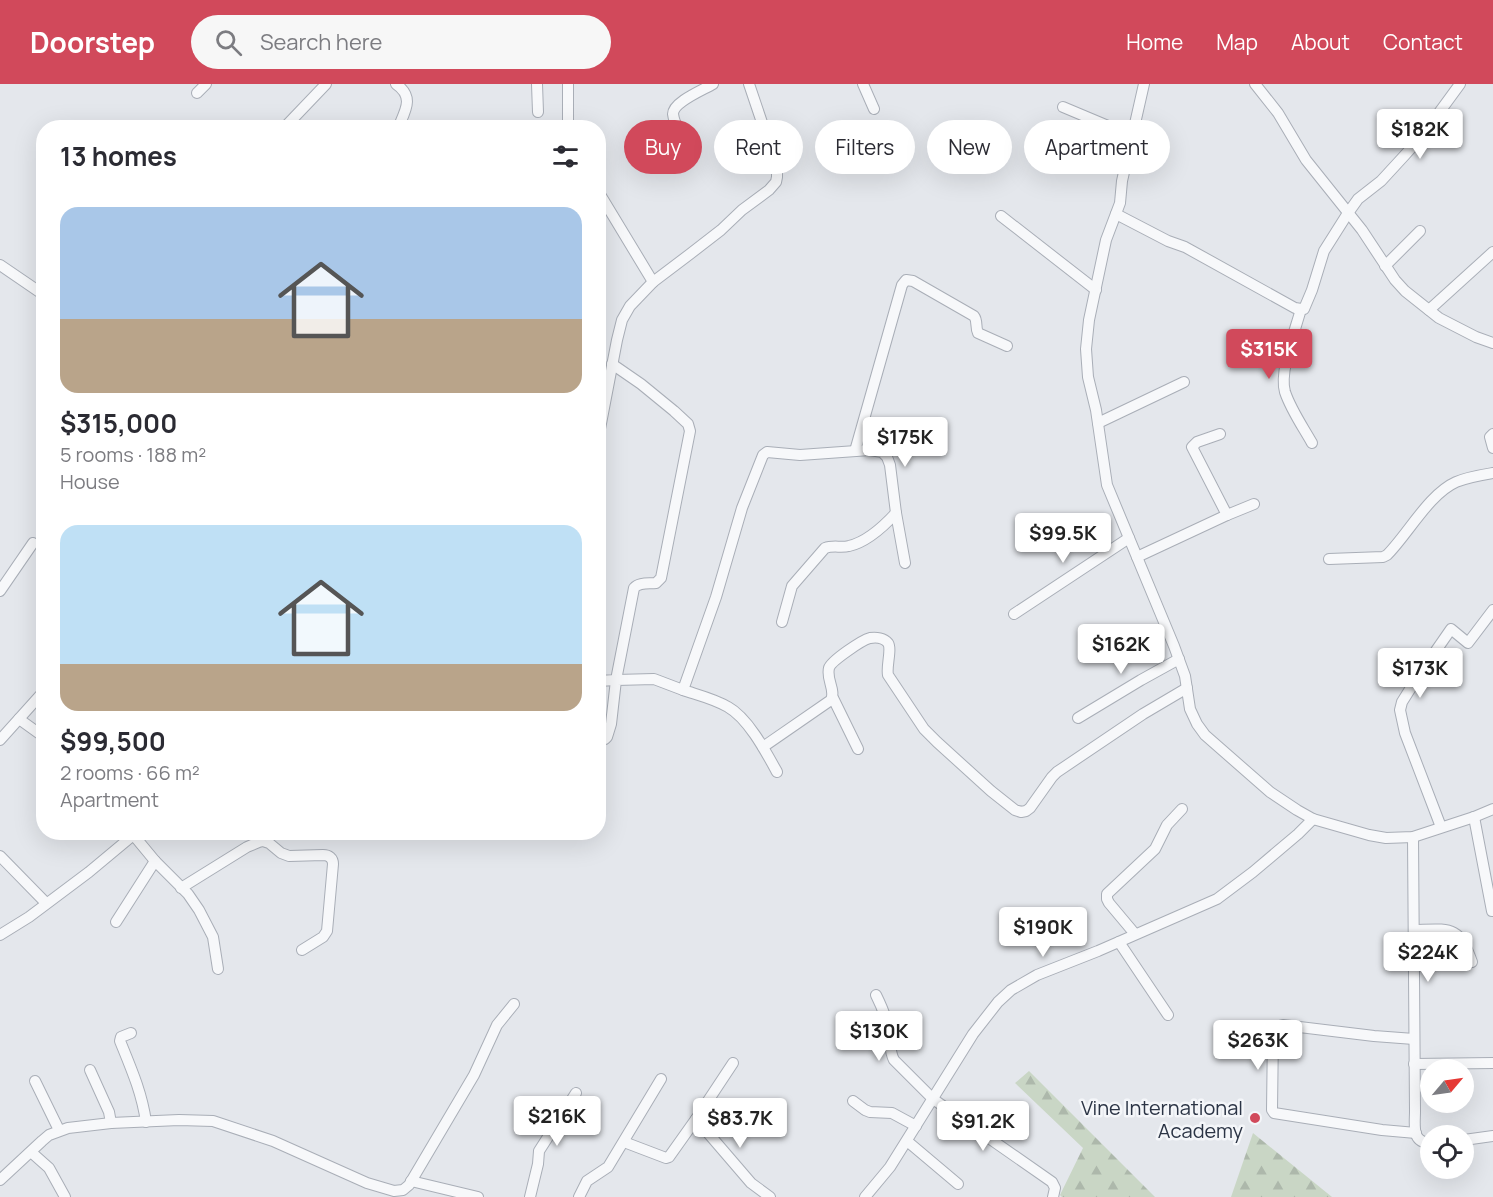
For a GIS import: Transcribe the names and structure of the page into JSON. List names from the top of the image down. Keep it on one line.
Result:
{"places":["Vine International Academy"],"north":"top right","page":{"header":"Doorstep","search":"Search here","nav":["Home","Map","About","Contact"],"price":["$182K","$315K","$175K","$99.5K","$162K","$173K","$190K","$224K","$130K","$263K","$216K","$83.7K","$91.2K"],"chip":["Buy","Rent","Filters","New","Apartment"],"heading":"13 homes","list":[{"name":"$315,000","note":"5 rooms · 188 m² · House"},{"name":"$99,500","note":"2 rooms · 66 m² · Apartment"}]}}
